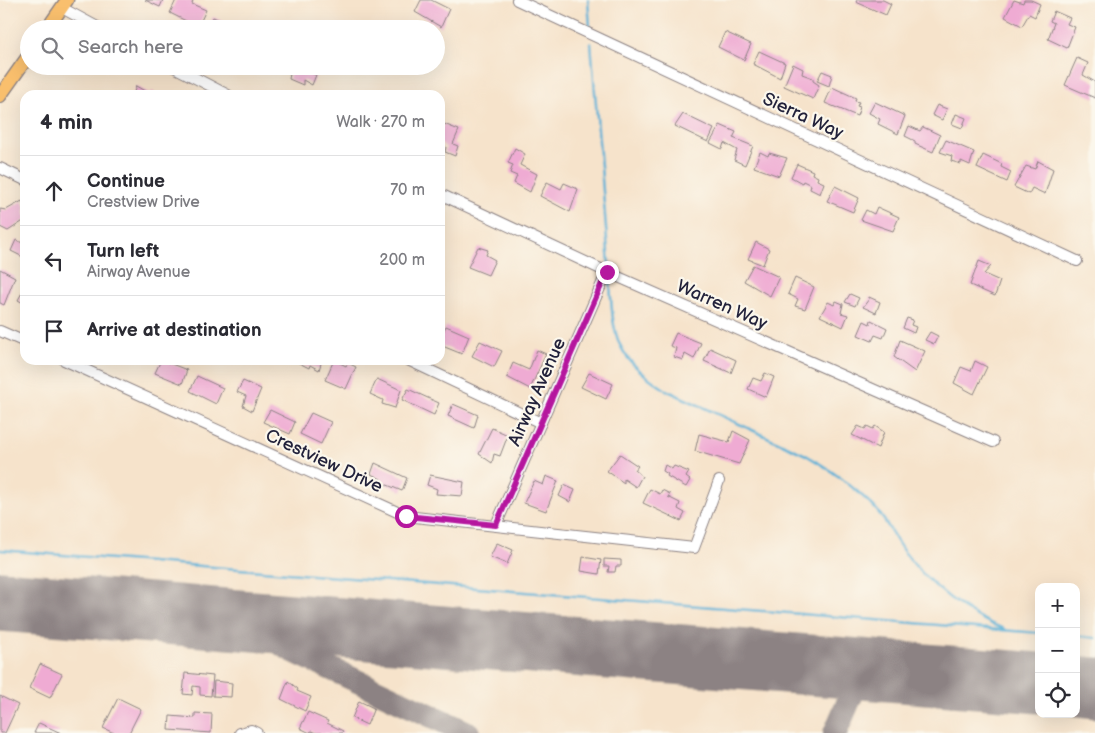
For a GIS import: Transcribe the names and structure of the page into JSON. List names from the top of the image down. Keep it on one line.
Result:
{"streets":{"street":["Sierra Way","Warren Way","Airway Avenue","Crestview Drive"]},"crossings":[["Warren Way","Airway Avenue"],["Airway Avenue","Crestview Drive"]],"page":{"search":"Search here","heading":["4 min","Walk · 270 m"],"list":[["Continue","Crestview Drive","70 m"],["Turn left","Airway Avenue","200 m"],"Arrive at destination"],"map_buttons":["+","−"]}}
